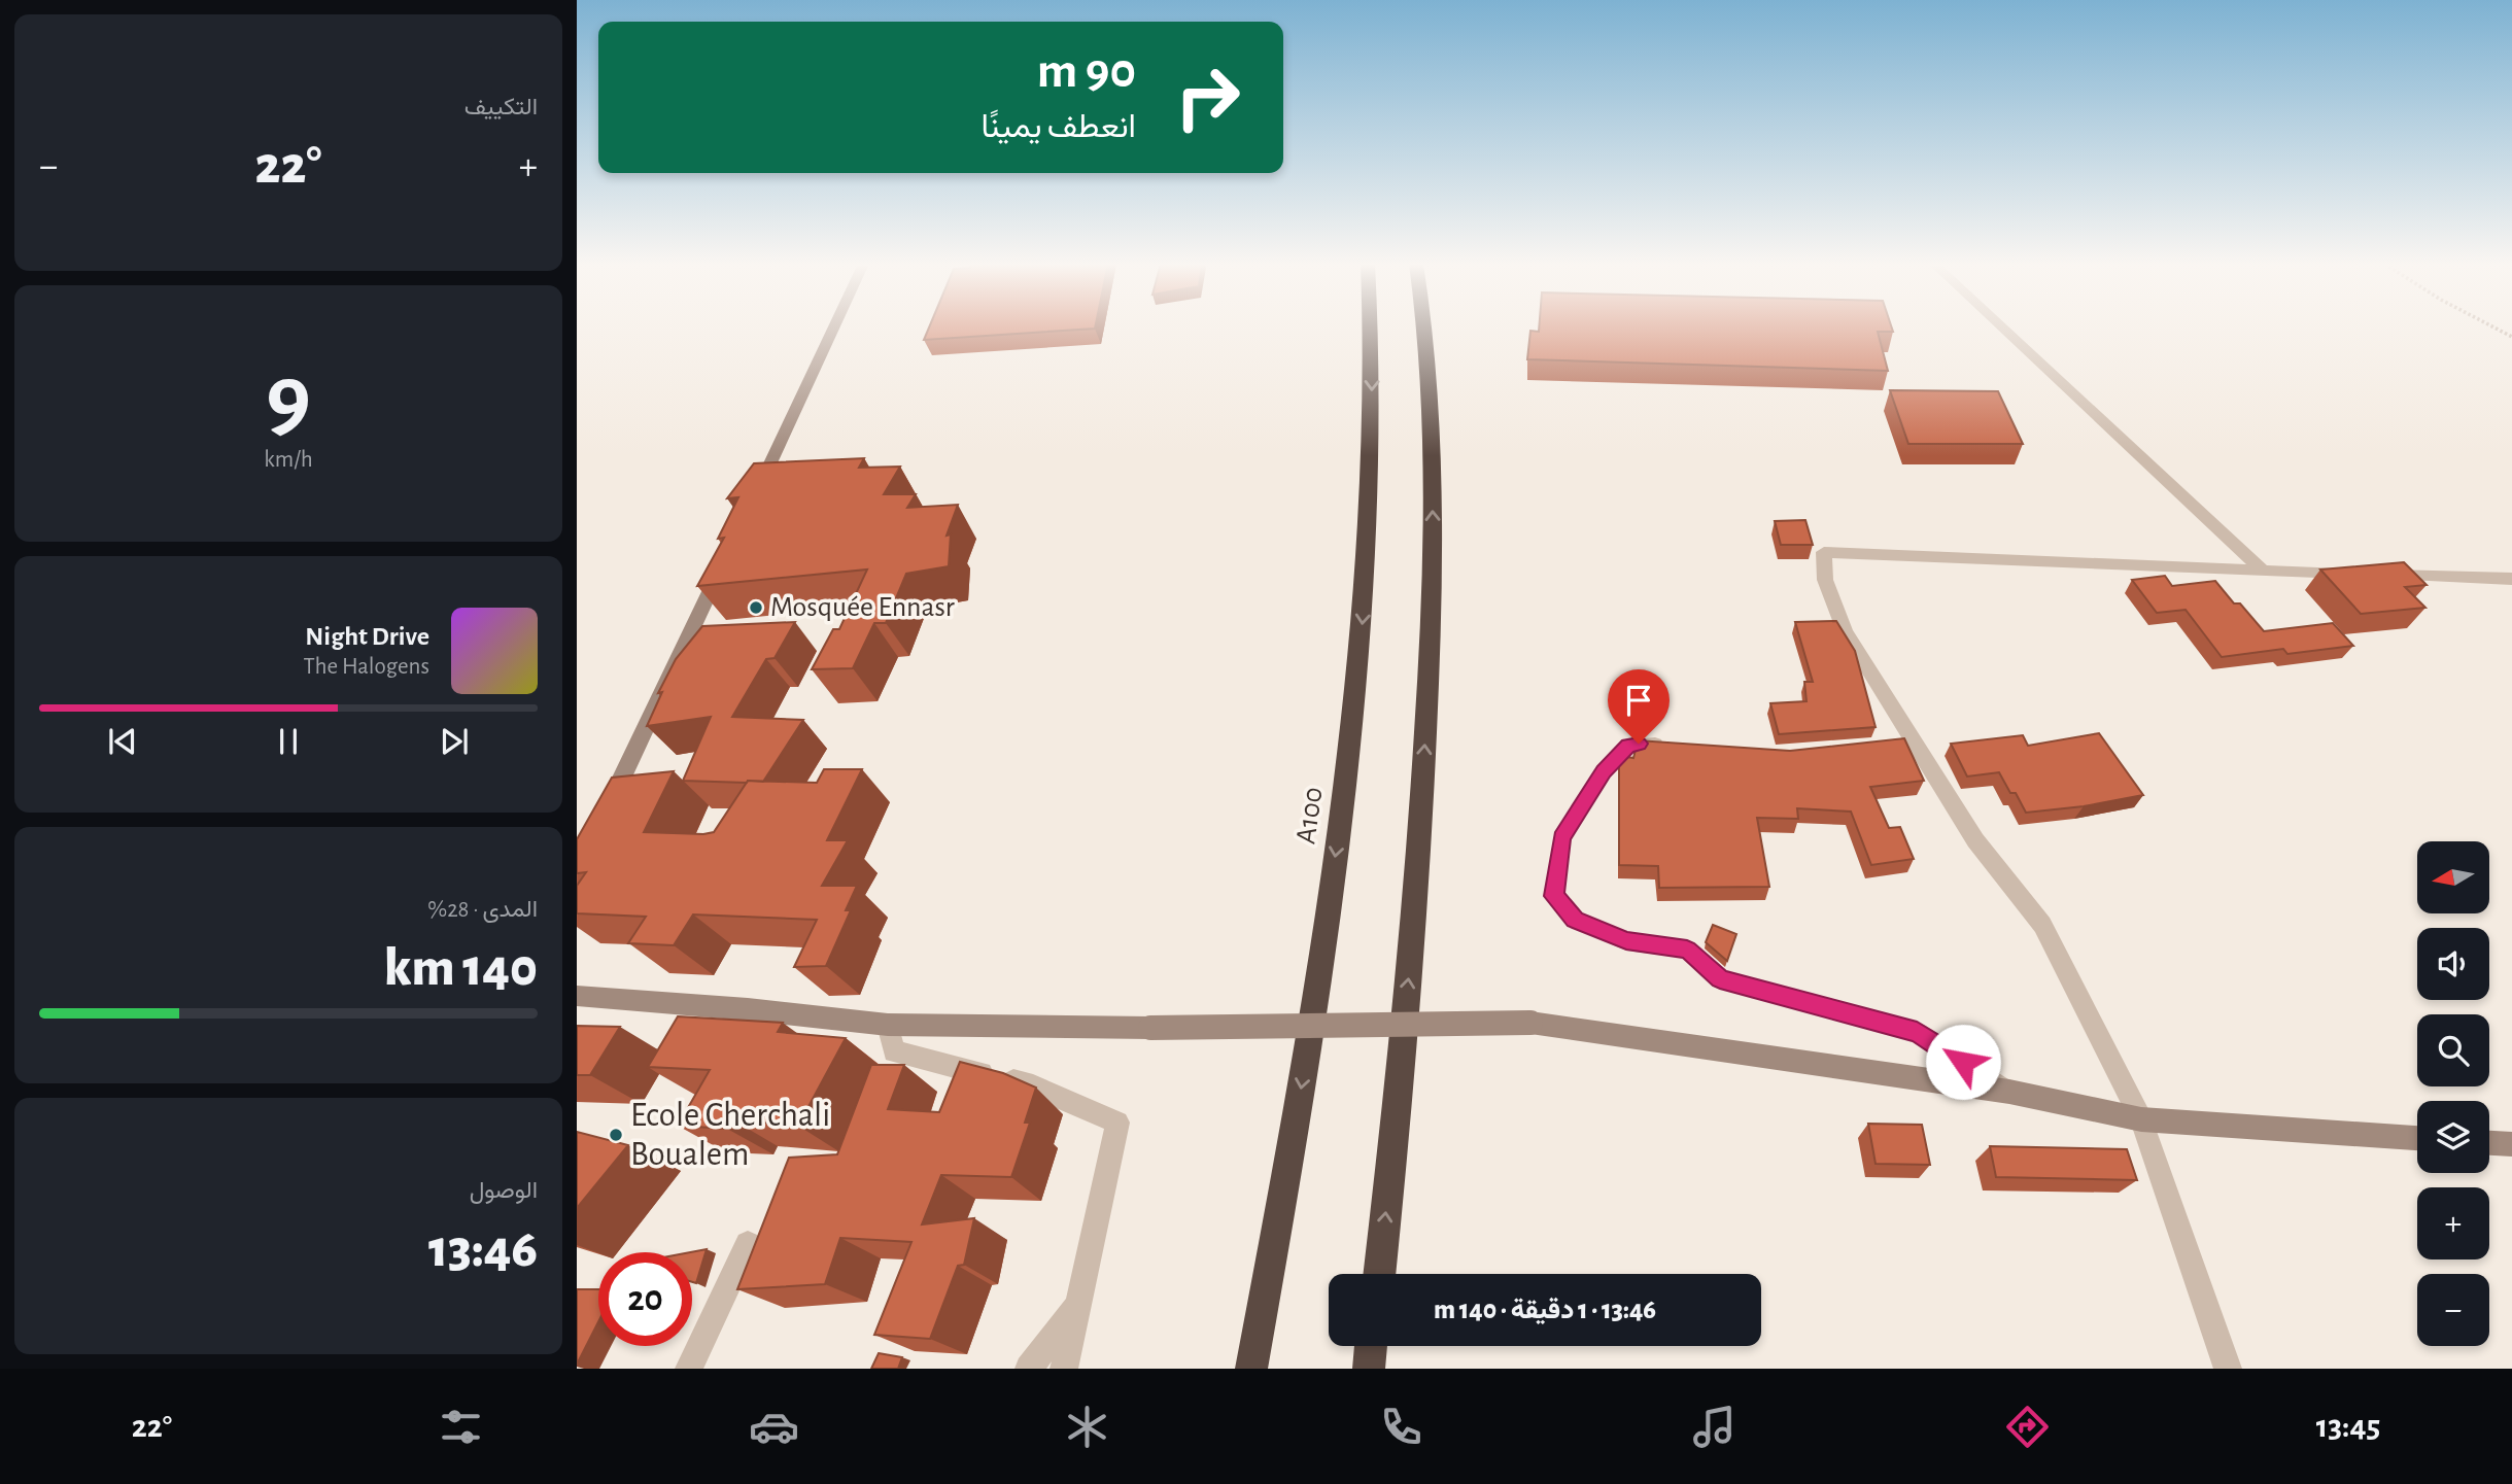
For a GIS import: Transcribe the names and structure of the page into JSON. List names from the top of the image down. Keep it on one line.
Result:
{"streets":{"highway":["A100"]},"places":["Mosquée Ennasr","Ecole Cherchali Boualem"],"north":"left","page":{"tile":["التكييف",["9","km/h"],["المدى · 28%","140 km"],["الوصول","13:46"]],"turn":["90 m","انعطف يمينًا"],"heat":["−","22°","+"],"song":["Night Drive","The Halogens"],"map_buttons":["+","−"],"limit":"20","trip":"13:46 · 1 دقيقة · 140 m","tabs":["13:45","22°"]}}
